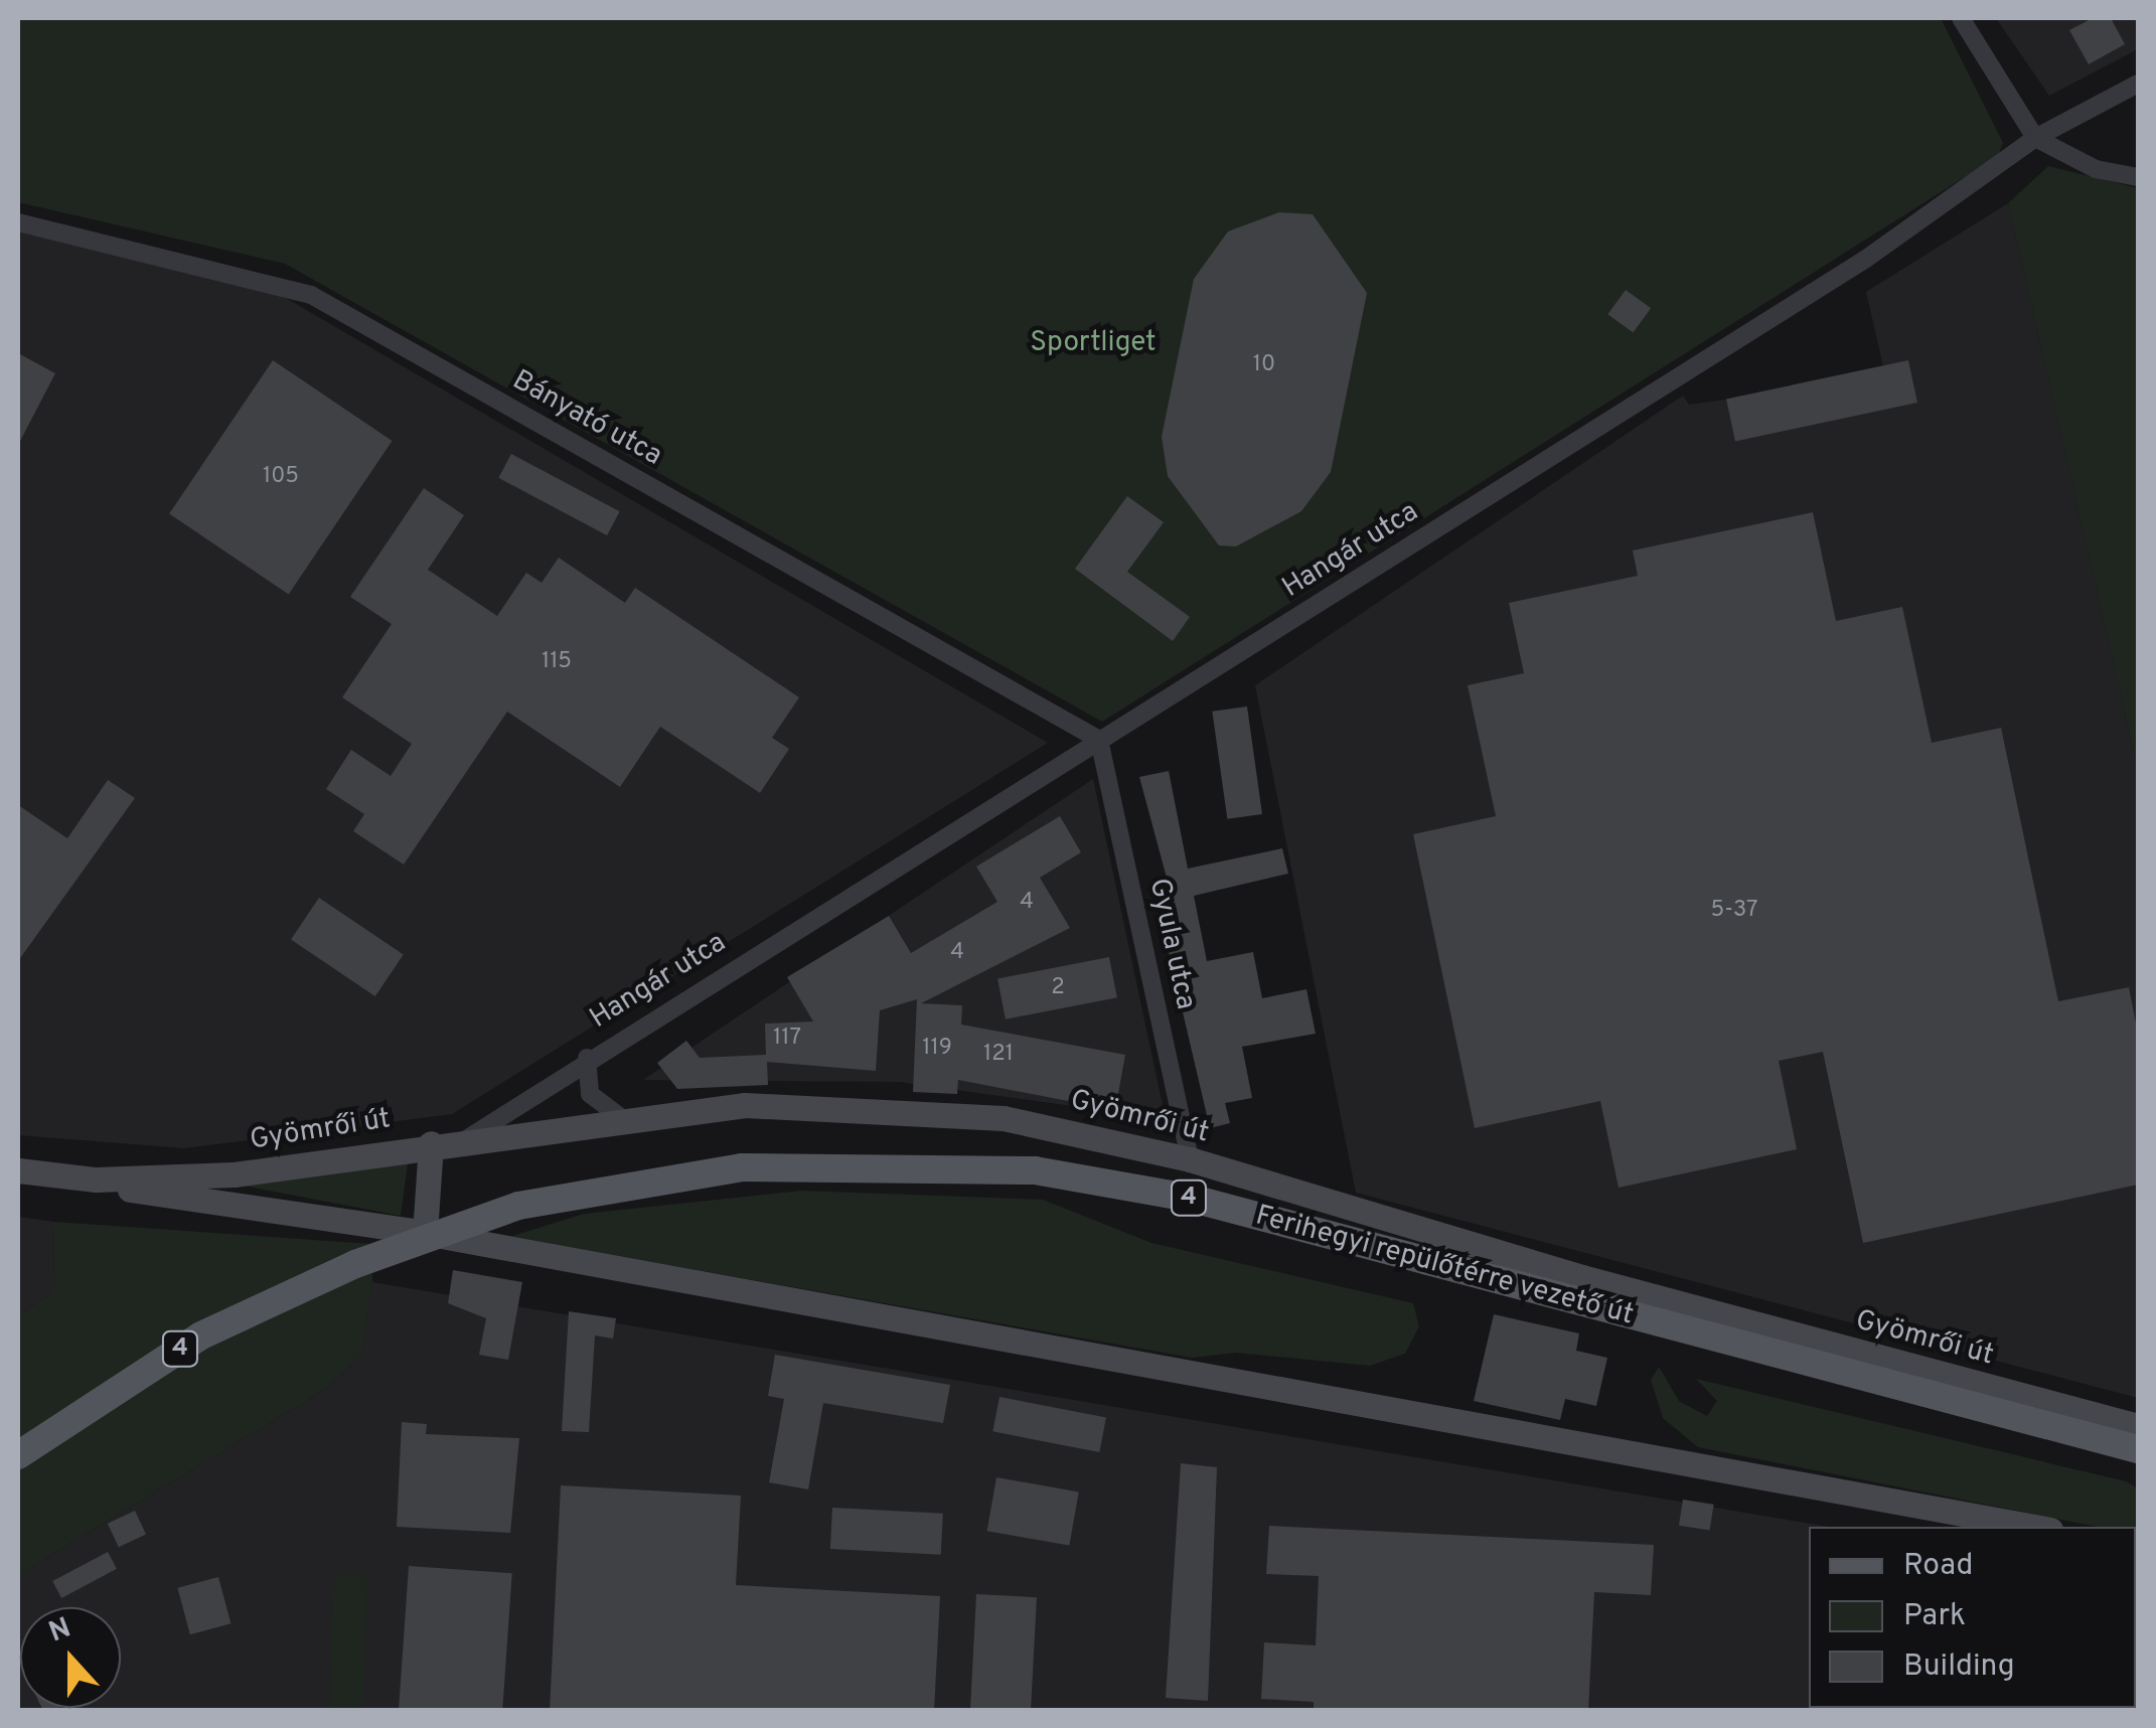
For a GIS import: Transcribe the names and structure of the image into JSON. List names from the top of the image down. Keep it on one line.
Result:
{"streets":{"main road":["4","Ferihegyi repülőtérre vezető út"],"street":["Bányató utca","Hangár utca","Gyula utca","Gyömrői út"]},"crossings":[["Bányató utca","Hangár utca"],["Bányató utca","Gyula utca"],["Hangár utca","Gyula utca"],["Hangár utca","Gyömrői út"],["Gyula utca","Gyömrői út"]],"parks":["Sportliget"],"house_numbers":["10","105","115","4","5-37","4","2","117","119","121"],"legend":["Road","Park","Building"],"north":"top"}
